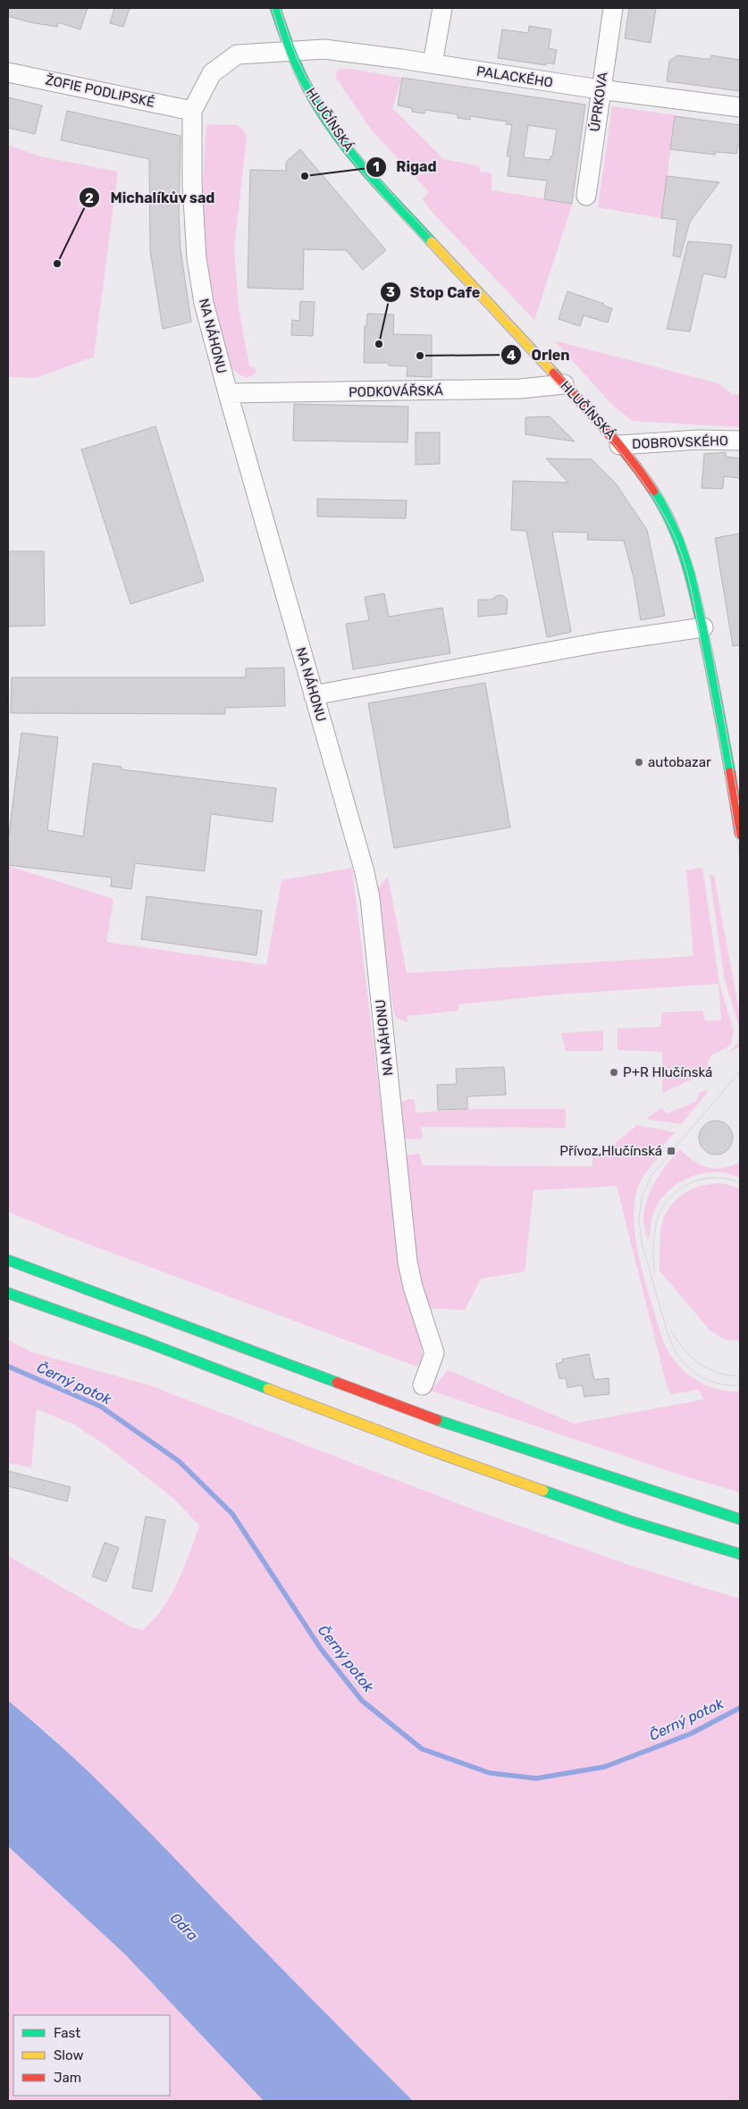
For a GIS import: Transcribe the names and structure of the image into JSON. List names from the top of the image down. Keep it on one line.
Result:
{"streets":{"main road":["HLUČÍNSKÁ"],"street":["PALACKÉHO","ŽOFIE PODLIPSKÉ","ÚPRKOVA","NA NÁHONU","PODKOVÁŘSKÁ","DOBROVSKÉHO"]},"crossings":[["PALACKÉHO","ÚPRKOVA"],["PALACKÉHO","HLUČÍNSKÁ"],["PALACKÉHO","NA NÁHONU"],["ŽOFIE PODLIPSKÉ","NA NÁHONU"],["HLUČÍNSKÁ","NA NÁHONU"],["HLUČÍNSKÁ","PODKOVÁŘSKÁ"],["HLUČÍNSKÁ","DOBROVSKÉHO"],["NA NÁHONU","PODKOVÁŘSKÁ"]],"water":["Černý potok","Odra"],"places":{"other":["Rigad","Michalíkův sad","Stop Cafe","Orlen","autobazar","P+R Hlučínská"],"transit":["Přívoz,Hlučínská"]},"legend":["Fast","Slow","Jam"]}
